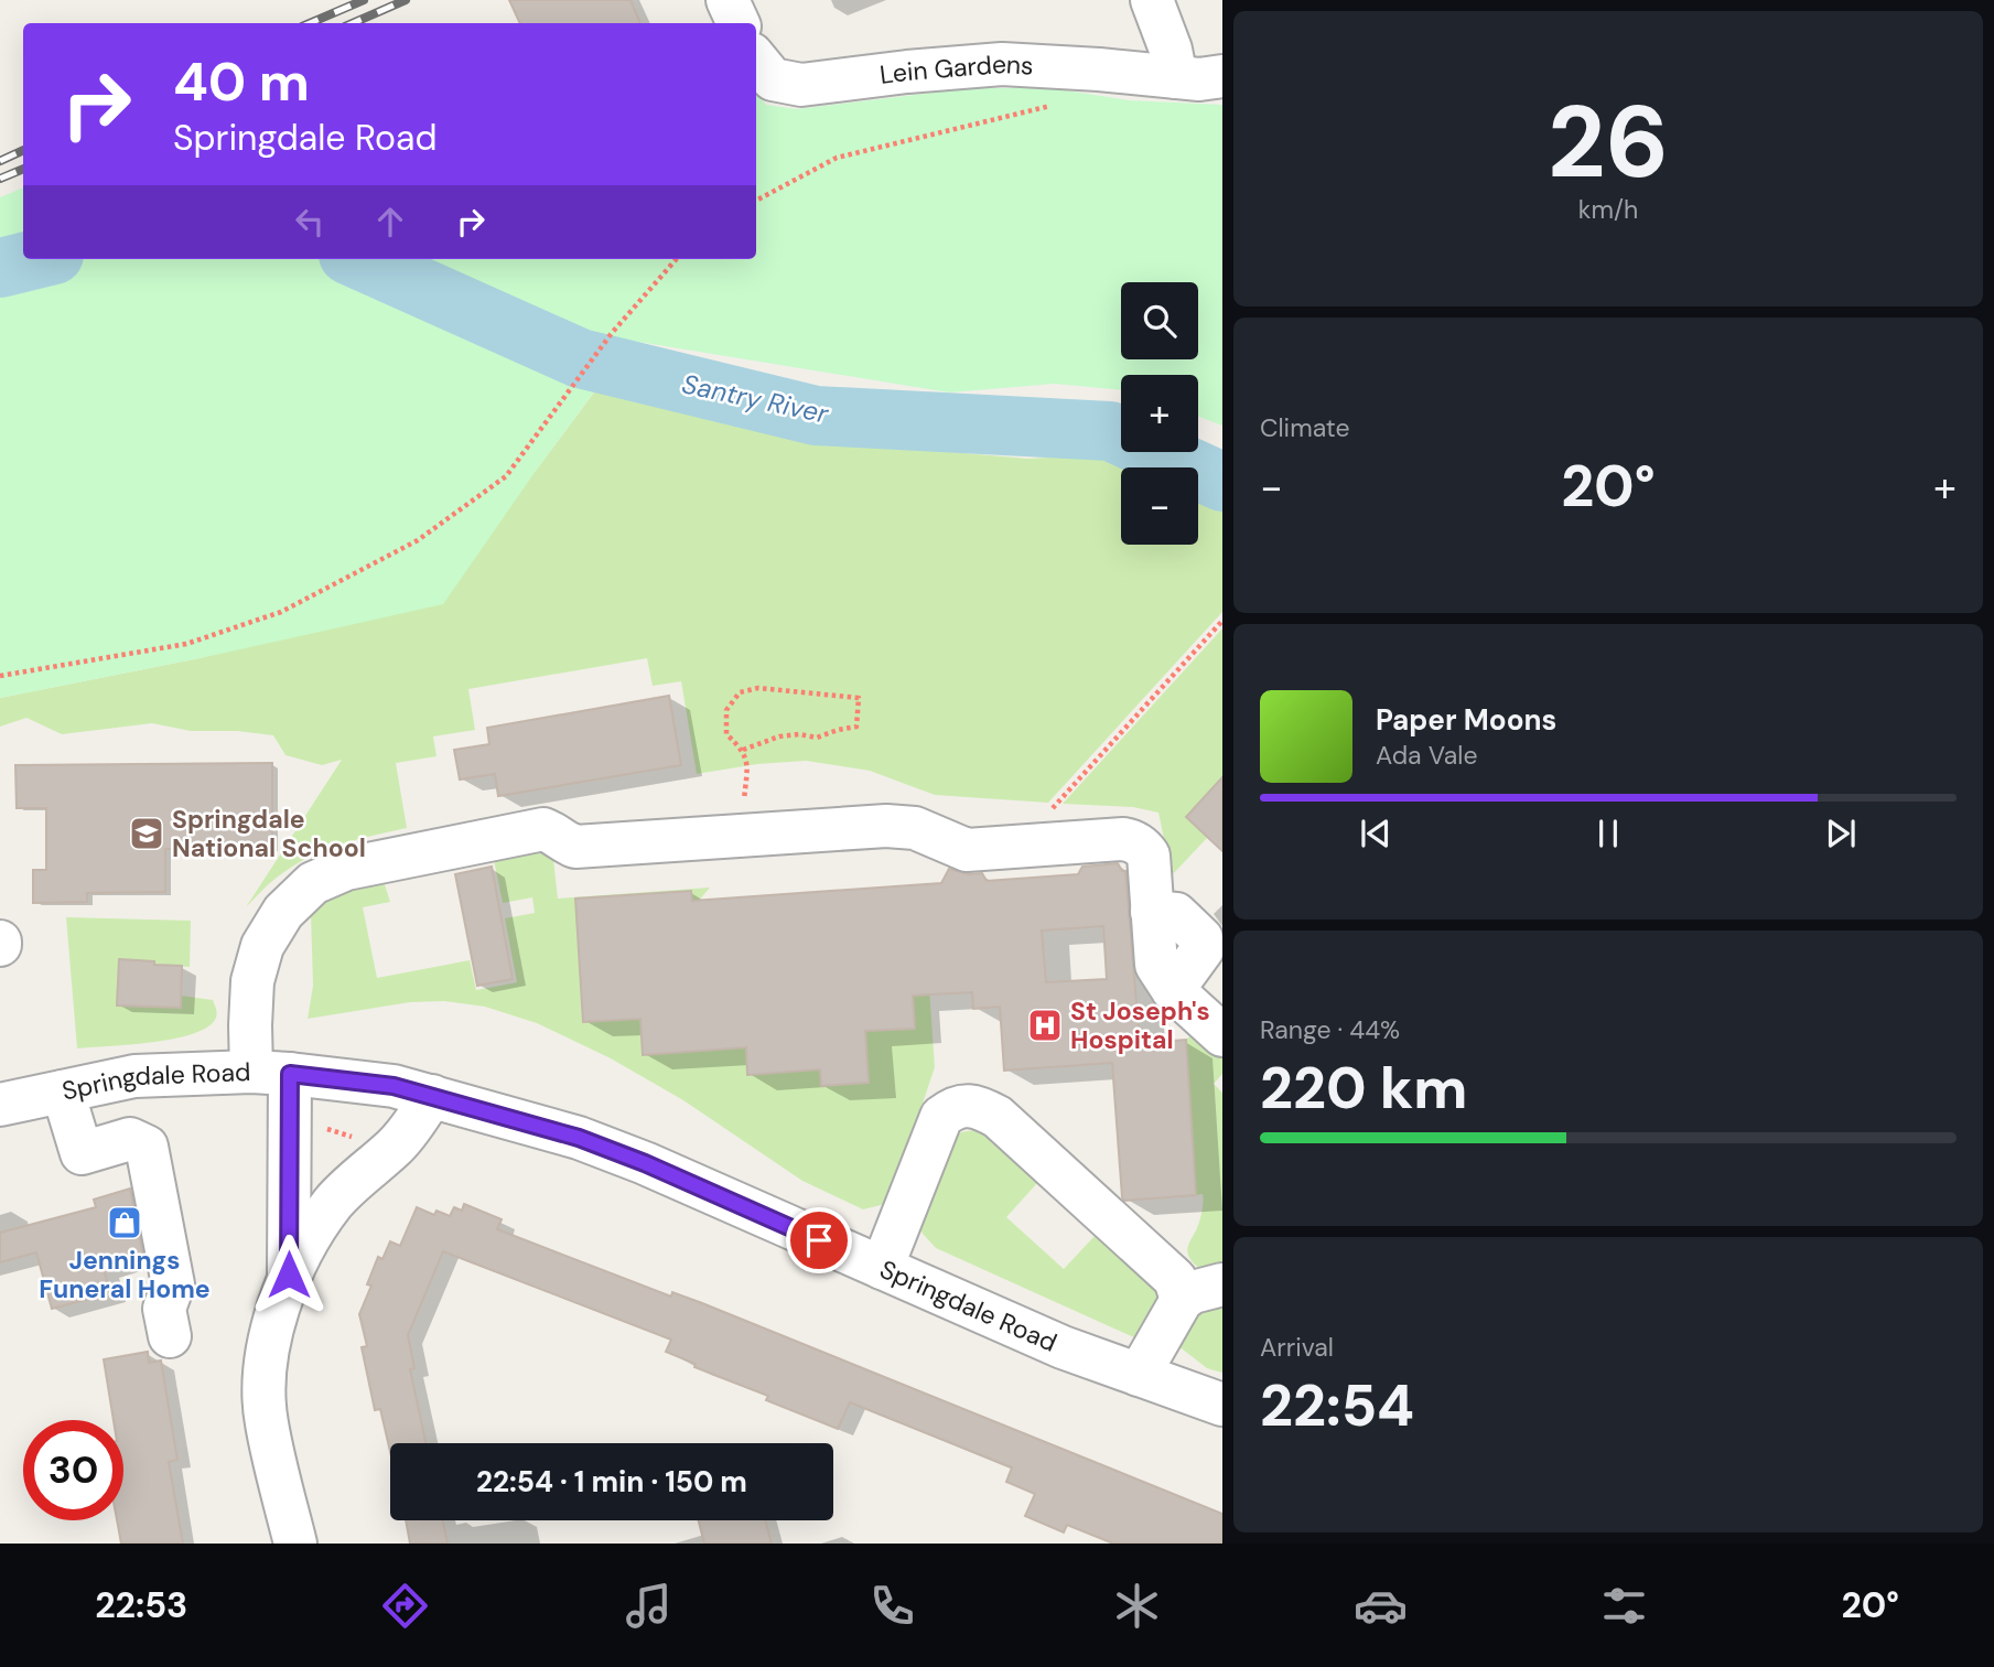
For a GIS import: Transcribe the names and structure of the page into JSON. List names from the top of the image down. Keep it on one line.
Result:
{"streets":{"street":["Lein Gardens","Springdale Road"]},"water":["Santry River"],"places":{"school or university":["Springdale National School"],"hospital":["St Joseph's Hospital"],"shop":["Jennings Funeral Home"]},"page":{"tile":[["26","km/h"],"Climate",["Range · 44%","220 km"],["Arrival","22:54"]],"turn":["40 m","Springdale Road"],"map_buttons":["+","−"],"heat":["−","20°","+"],"song":["Paper Moons","Ada Vale"],"limit":"30","trip":"22:54 · 1 min · 150 m","tabs":["22:53","20°"]}}
